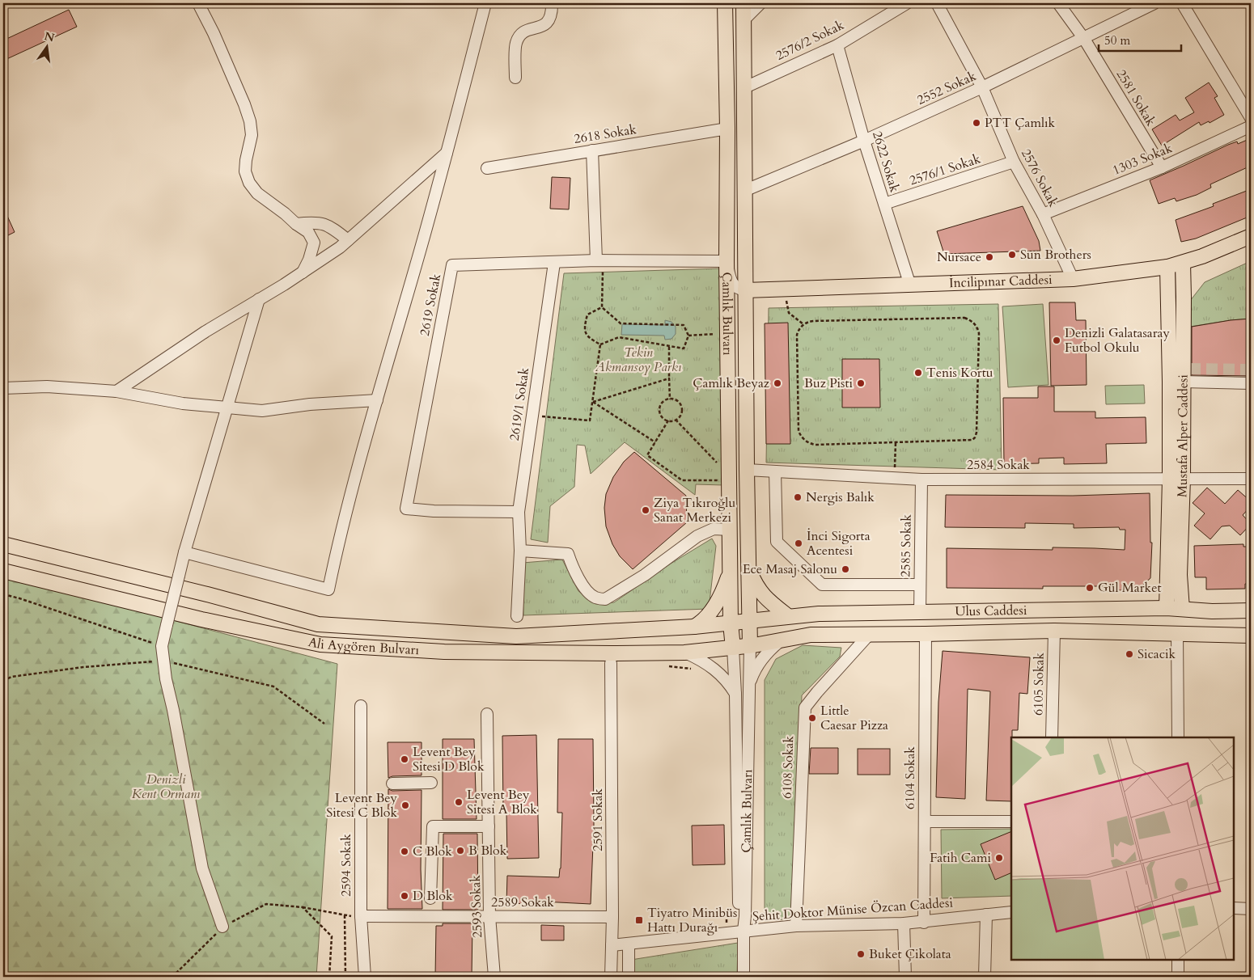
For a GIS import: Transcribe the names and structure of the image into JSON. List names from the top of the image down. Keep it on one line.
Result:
{"streets":{"main road":["İncilipınar Caddesi","Çamlık Bulvarı","Mustafa Alper Caddesi","Ulus Caddesi","Ali Aygören Bulvarı"],"street":["2576/2 Sokak","2552 Sokak","2581 Sokak","2618 Sokak","1303 Sokak","2622 Sokak","2576/1 Sokak","2576 Sokak","2619 Sokak","2619/1 Sokak","2584 Sokak","2585 Sokak","6105 Sokak","6108 Sokak","6104 Sokak","2591 Sokak","2594 Sokak","2589 Sokak","2593 Sokak","Şehit Doktor Münise Özcan Caddesi"]},"crossings":[["2576/2 Sokak","2622 Sokak"],["2576/2 Sokak","Çamlık Bulvarı"],["2552 Sokak","2581 Sokak"],["2552 Sokak","2622 Sokak"],["2552 Sokak","2576 Sokak"],["2552 Sokak","Çamlık Bulvarı"],["2581 Sokak","1303 Sokak"],["2618 Sokak","Çamlık Bulvarı"],["1303 Sokak","2576 Sokak"],["2622 Sokak","2576/1 Sokak"],["2622 Sokak","İncilipınar Caddesi"],["2576/1 Sokak","2576 Sokak"],["2576 Sokak","İncilipınar Caddesi"],["İncilipınar Caddesi","Çamlık Bulvarı"],["İncilipınar Caddesi","Mustafa Alper Caddesi"],["2619 Sokak","Çamlık Bulvarı"],["2619 Sokak","2619/1 Sokak"],["Çamlık Bulvarı","2584 Sokak"],["Çamlık Bulvarı","Ulus Caddesi"],["Çamlık Bulvarı","Ali Aygören Bulvarı"],["Çamlık Bulvarı","Şehit Doktor Münise Özcan Caddesi"],["Mustafa Alper Caddesi","2584 Sokak"],["Mustafa Alper Caddesi","Ulus Caddesi"],["2584 Sokak","2585 Sokak"],["2585 Sokak","Ulus Caddesi"],["Ulus Caddesi","Ali Aygören Bulvarı"],["Ulus Caddesi","6105 Sokak"],["Ulus Caddesi","6108 Sokak"],["Ulus Caddesi","6104 Sokak"],["6108 Sokak","Şehit Doktor Münise Özcan Caddesi"],["6104 Sokak","Şehit Doktor Münise Özcan Caddesi"],["2591 Sokak","2589 Sokak"],["2591 Sokak","Şehit Doktor Münise Özcan Caddesi"],["2594 Sokak","2589 Sokak"],["2589 Sokak","2593 Sokak"]],"parks":["Tekin Akmansoy Parkı","Denizli Kent Ormanı"],"places":{"other":["PTT Çamlık","Sun Brothers","Nursace","Denizli Galatasaray Futbol Okulu","Tenis Kortu","Çamlık Beyaz","Buz Pisti","Nergis Balık","Ziya Tıkıroğlu Sanat Merkezi","İnci Sigorta Acentesi","Ece Masaj Salonu","Gül Market","Sicacik","Little Caesar Pizza","Levent Bey Sitesi D Blok","Levent Bey Sitesi A Blok","Levent Bey Sitesi C Blok","B Blok","C Blok","Fatih Cami","D Blok","Buket Çikolata"],"transit":["Tiyatro Minibüs Hattı Durağı"]},"scale_bar":"50 m","north":"top"}
